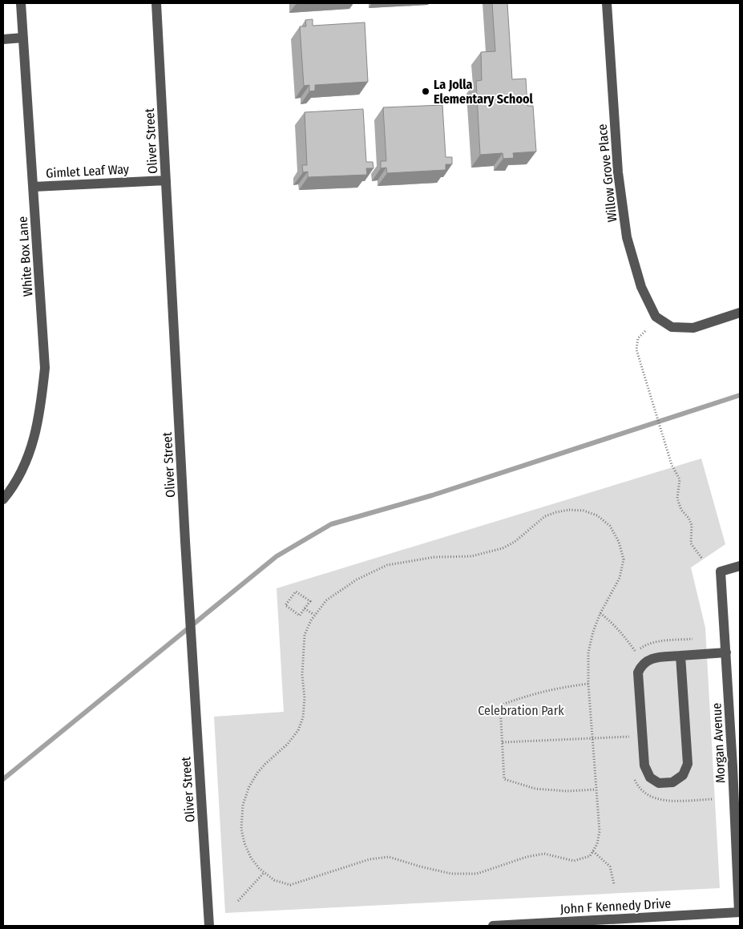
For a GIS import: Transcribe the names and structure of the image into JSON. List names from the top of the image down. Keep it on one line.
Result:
{"streets":{"street":["Oliver Street","Gimlet Leaf Way","Willow Grove Place","White Box Lane","Morgan Avenue","John F Kennedy Drive"]},"crossings":[["Oliver Street","Gimlet Leaf Way"],["Gimlet Leaf Way","White Box Lane"],["Morgan Avenue","John F Kennedy Drive"]],"parks":["Celebration Park"],"places":["La Jolla Elementary School"]}
